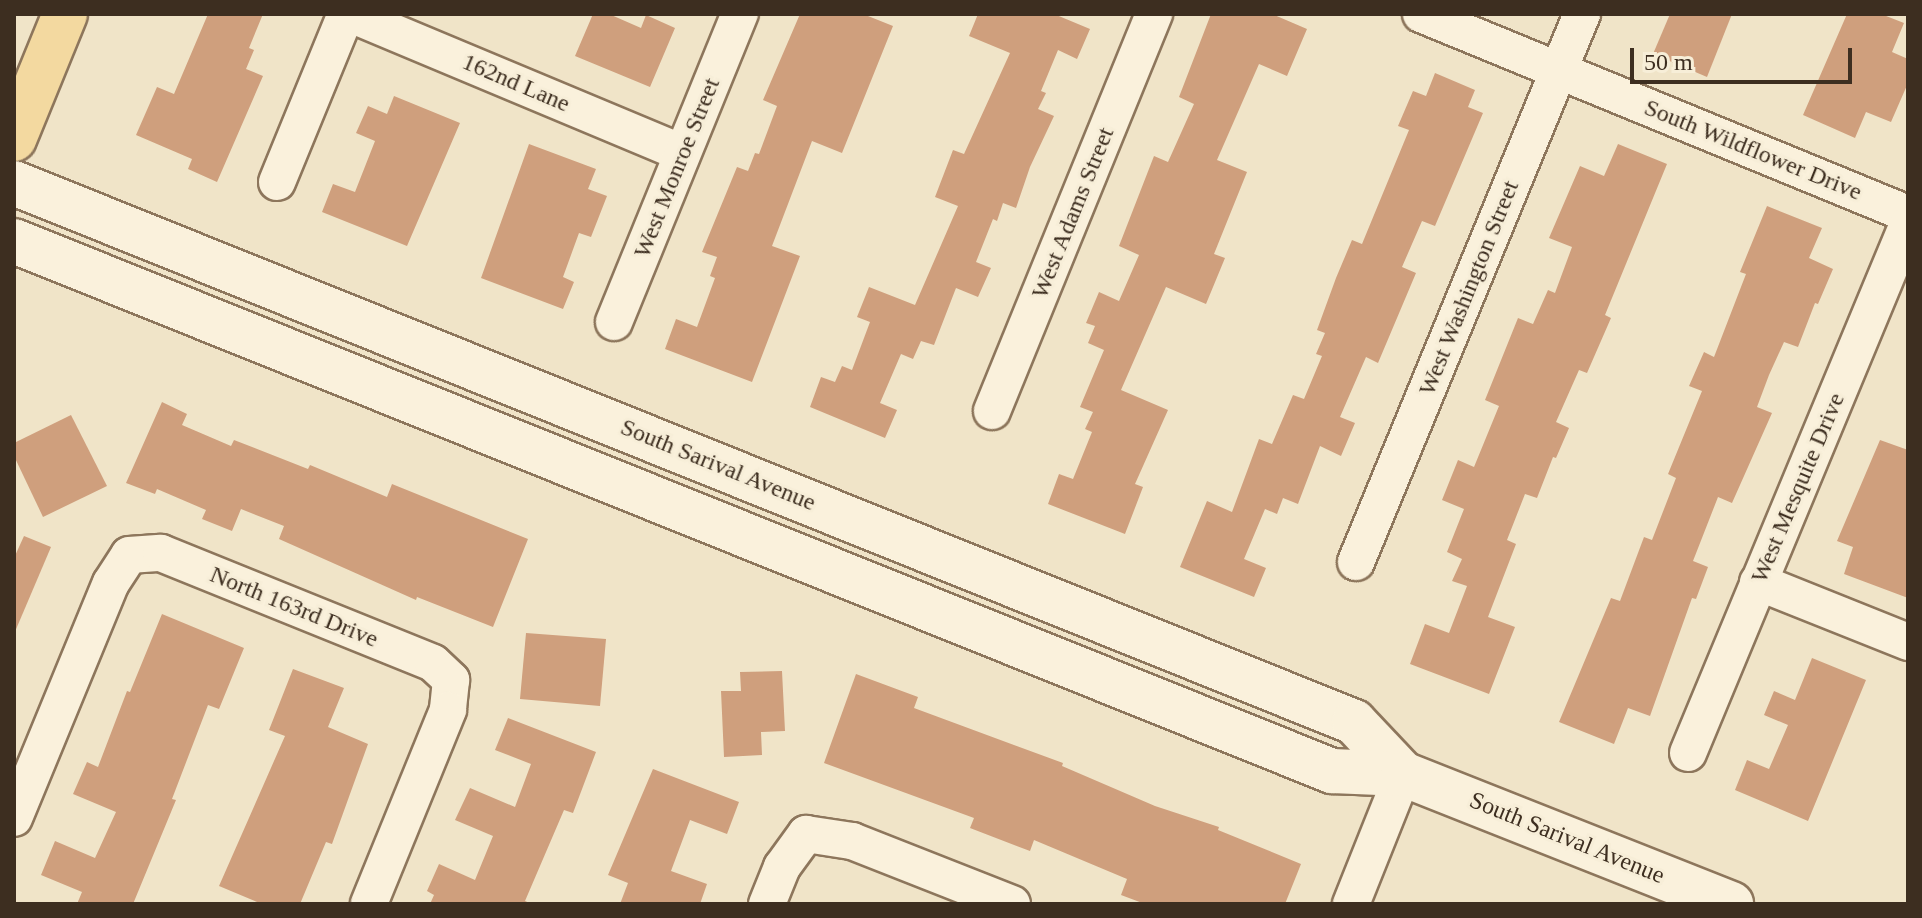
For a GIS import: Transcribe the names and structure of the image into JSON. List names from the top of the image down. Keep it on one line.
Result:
{"streets":{"main road":["South Sarival Avenue"],"street":["162nd Lane","South Wildflower Drive","West Monroe Street","West Adams Street","West Washington Street","West Mesquite Drive","North 163rd Drive"]},"crossings":[["162nd Lane","West Monroe Street"],["South Wildflower Drive","West Washington Street"]],"scale_bar":"50 m"}
